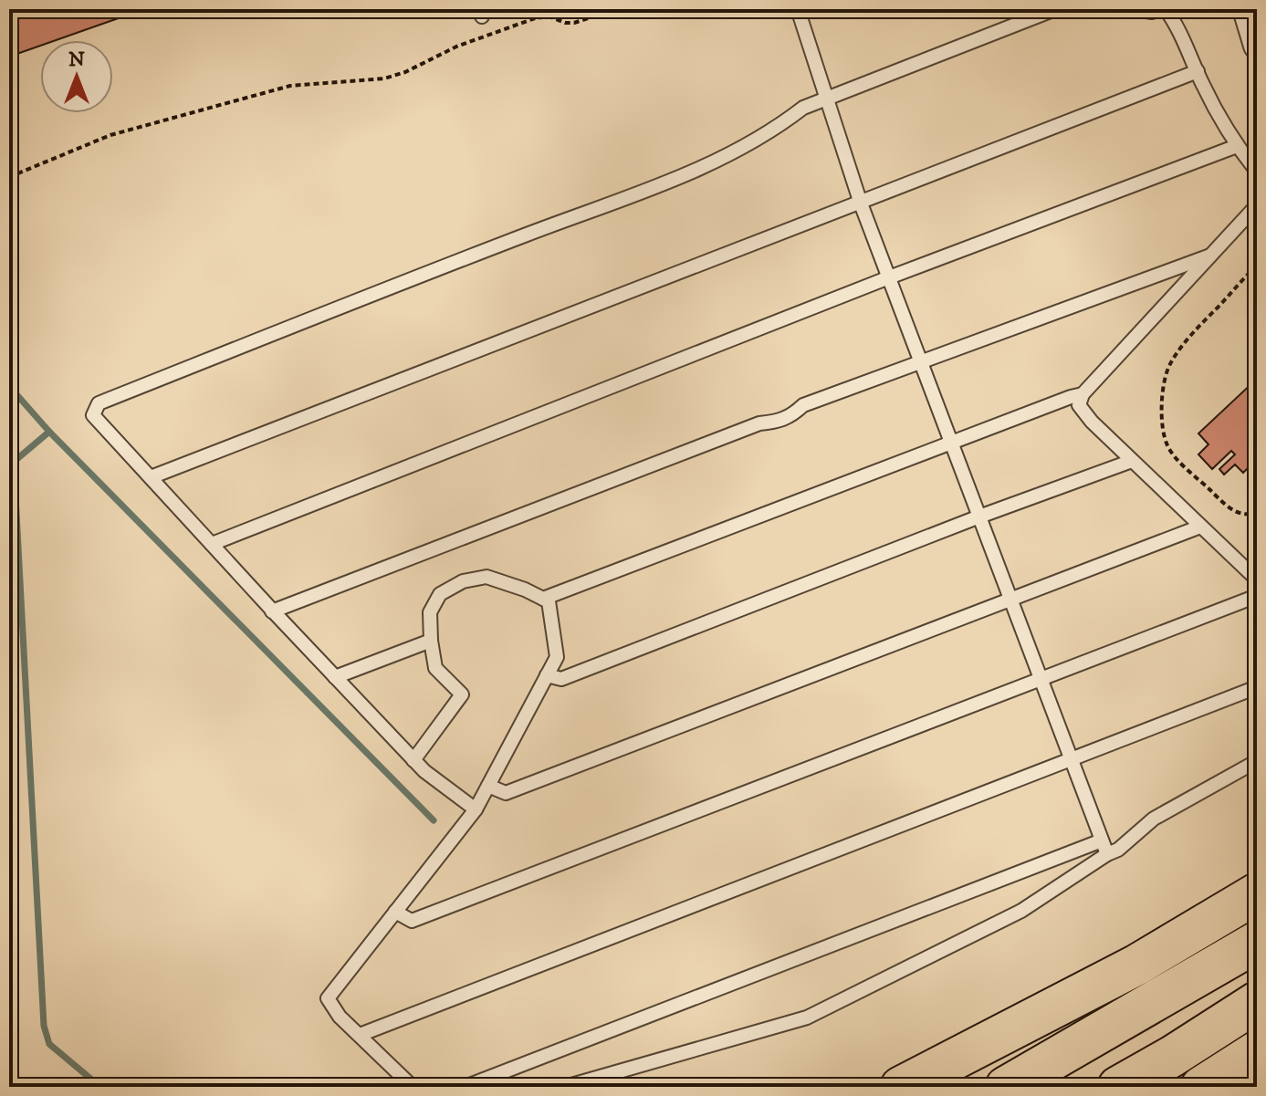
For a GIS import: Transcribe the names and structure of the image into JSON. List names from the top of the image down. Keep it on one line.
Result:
{"north":"top"}
